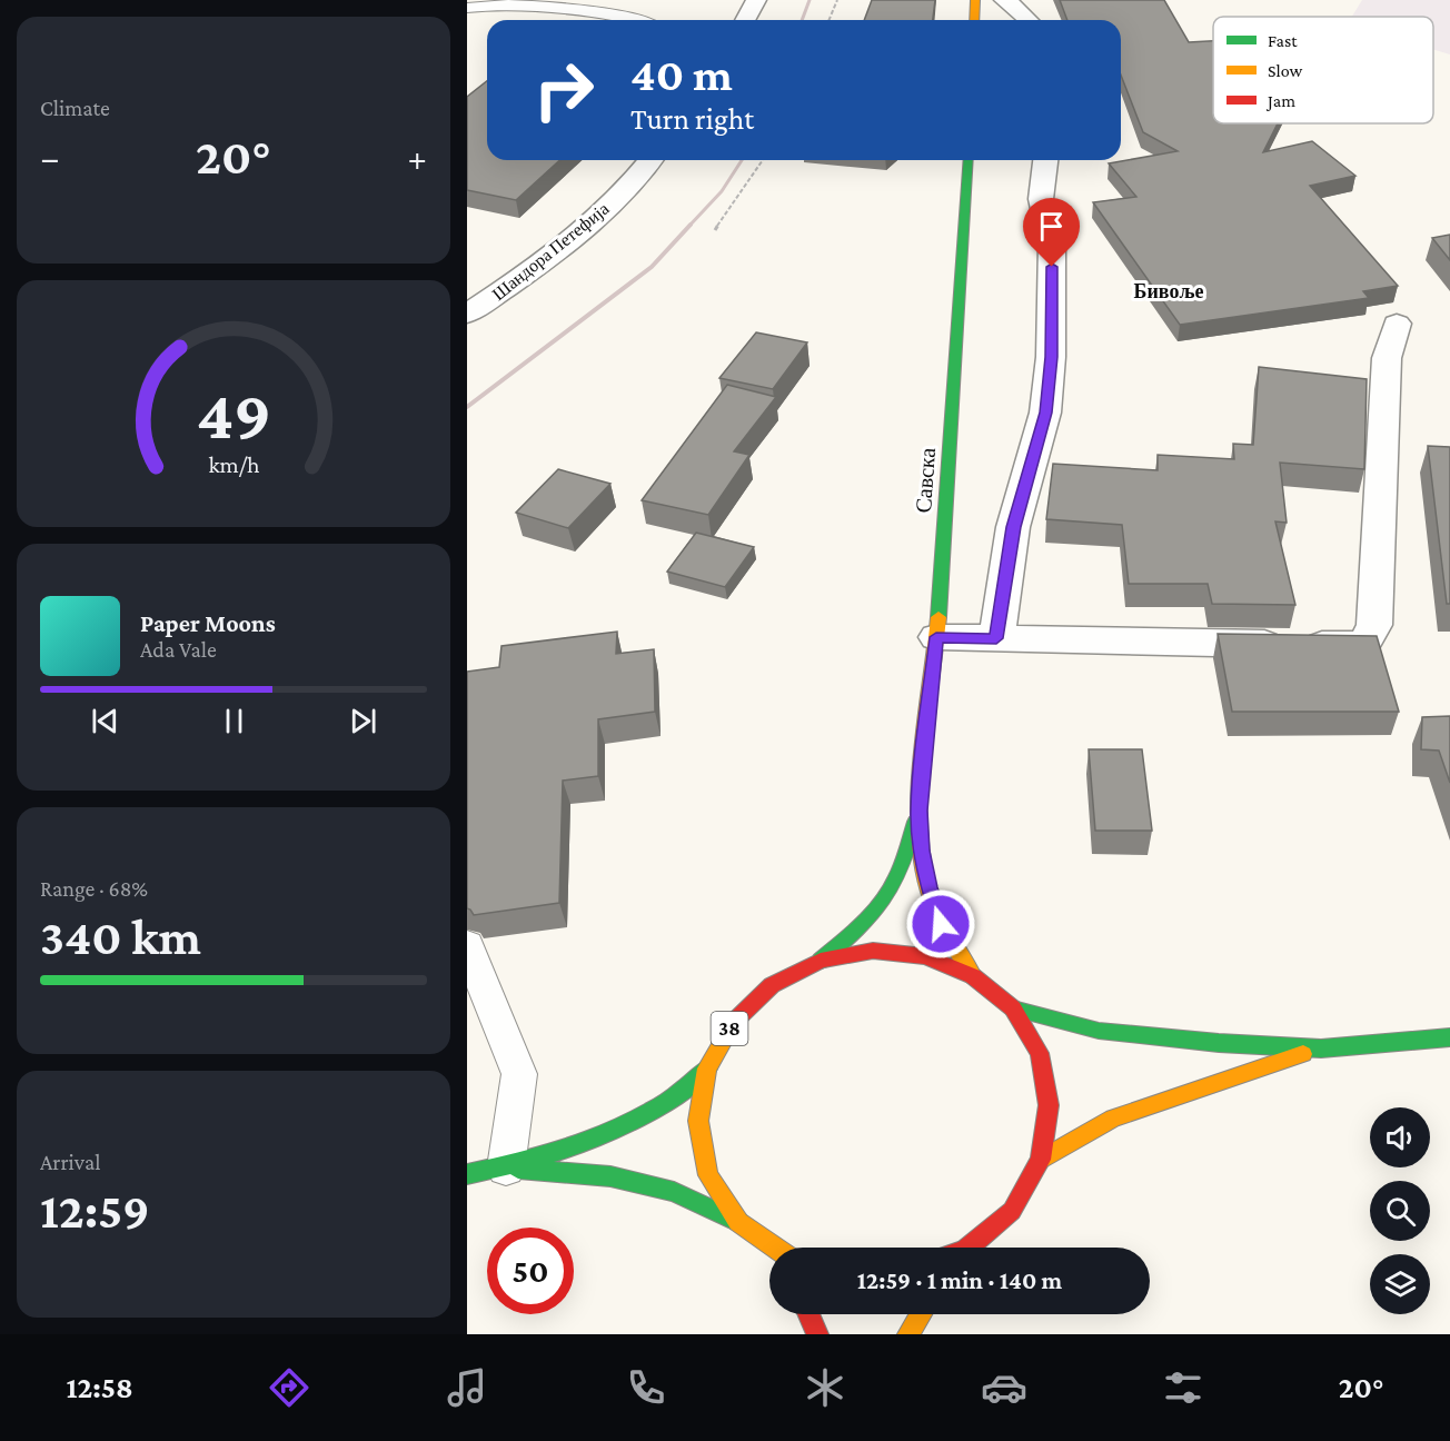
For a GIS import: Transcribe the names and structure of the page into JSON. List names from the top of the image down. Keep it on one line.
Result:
{"streets":{"main road":["Савска","38"],"street":["Шандора Петефија"]},"crossings":[["Савска","38"]],"districts":["Бивоље"],"legend":["Fast","Slow","Jam"],"page":{"tile":["Climate",["Range · 68%","340 km"],["Arrival","12:59"]],"turn":["40 m","Turn right"],"heat":["−","20°","+"],"song":["Paper Moons","Ada Vale"],"limit":"50","trip":"12:59 · 1 min · 140 m","tabs":["12:58","20°"],"gauge":["49","km/h"]}}
